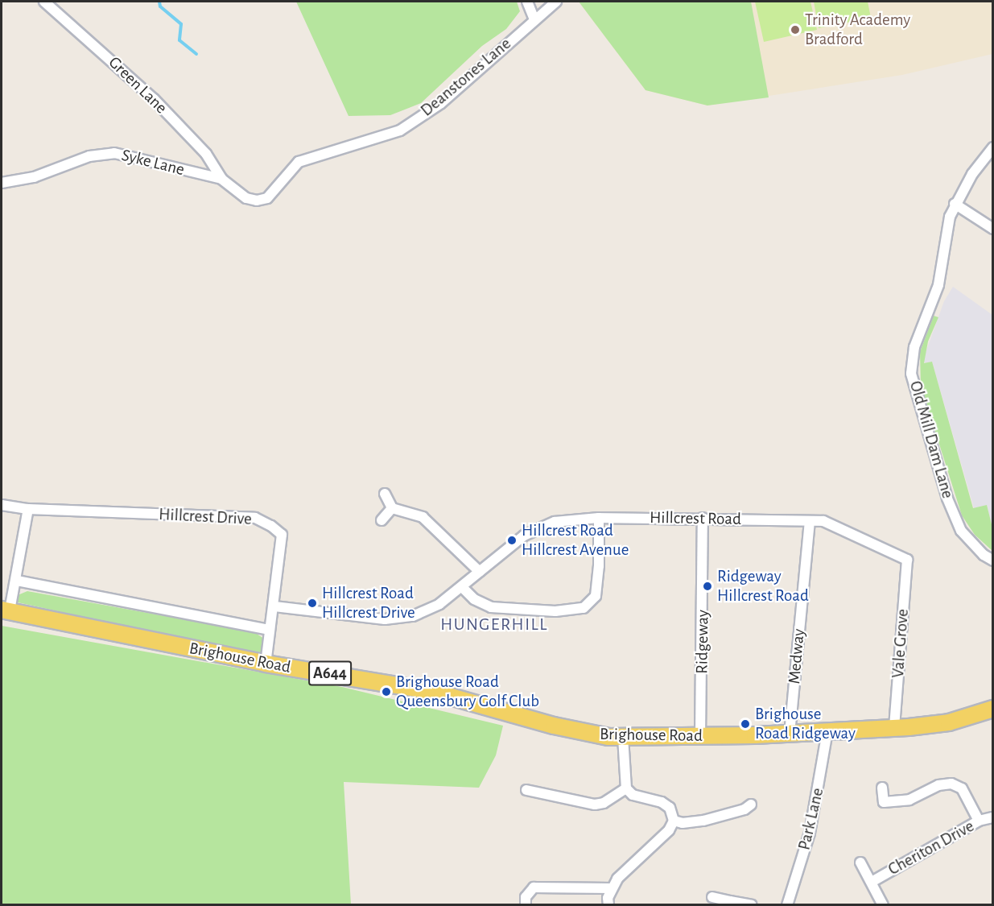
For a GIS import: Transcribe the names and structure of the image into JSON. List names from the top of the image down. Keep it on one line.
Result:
{"streets":{"main road":["Brighouse Road","A644"],"street":["Deanstones Lane","Green Lane","Syke Lane","Old Mill Dam Lane","Hillcrest Drive","Hillcrest Road","Ridgeway","Vale Grove","Medway","Park Lane","Cheriton Drive"]},"crossings":[["Deanstones Lane","Green Lane"],["Deanstones Lane","Syke Lane"],["Green Lane","Syke Lane"],["Hillcrest Drive","Hillcrest Road"],["Hillcrest Drive","Brighouse Road"],["Hillcrest Road","Ridgeway"],["Hillcrest Road","Vale Grove"],["Hillcrest Road","Medway"],["Ridgeway","Brighouse Road"],["Vale Grove","Brighouse Road"],["Medway","Brighouse Road"],["Brighouse Road","Park Lane"]],"districts":["HUNGERHILL"],"places":["Trinity Academy Bradford","Hillcrest Road Hillcrest Avenue","Ridgeway Hillcrest Road","Hillcrest Road Hillcrest Drive","Brighouse Road Queensbury Golf Club","Brighouse Road Ridgeway"]}
